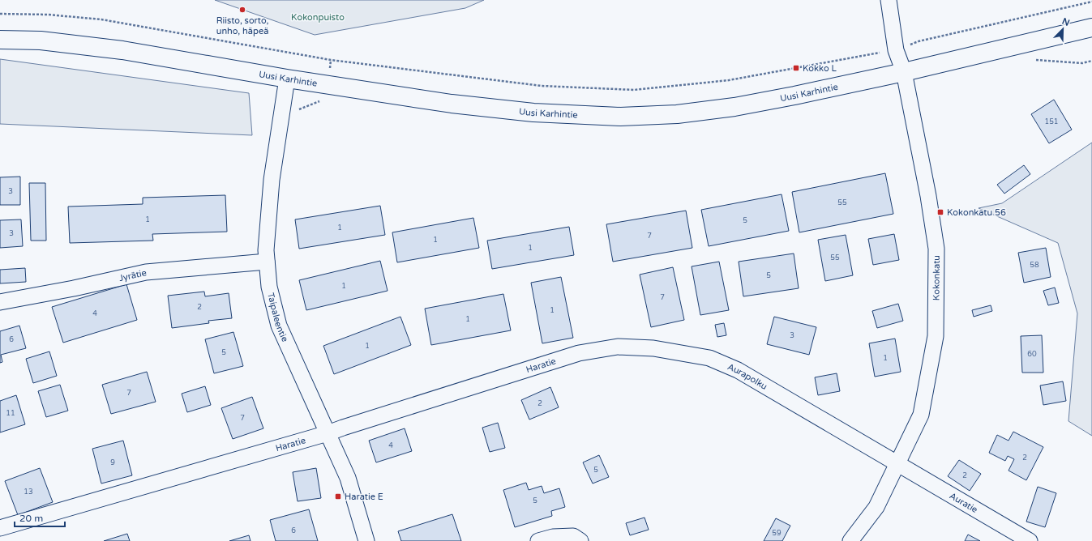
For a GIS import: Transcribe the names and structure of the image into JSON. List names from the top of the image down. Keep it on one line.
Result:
{"streets":{"street":["Uusi Karhintie","Jyrätie","Kokonkatu","Taipaleentie","Haratie","Aurapolku","Auratie"]},"crossings":[["Uusi Karhintie","Kokonkatu"],["Uusi Karhintie","Taipaleentie"],["Jyrätie","Taipaleentie"],["Kokonkatu","Aurapolku"],["Kokonkatu","Auratie"],["Taipaleentie","Haratie"],["Haratie","Aurapolku"],["Aurapolku","Auratie"]],"parks":["Kokonpuisto"],"places":{"other":["Riisto, sorto, unho, häpeä"],"transit":["Kokko L","Kokonkatu 56","Haratie E"]},"house_numbers":["151","3","55","1","5","1","3","7","1","1","55","58","5","1","7","2","1","4","1","3","6","1","5","60","1","7","2","11","7","4","2","9","5","2","13","5","6","59"],"scale_bar":"20 m","north":"top right"}
